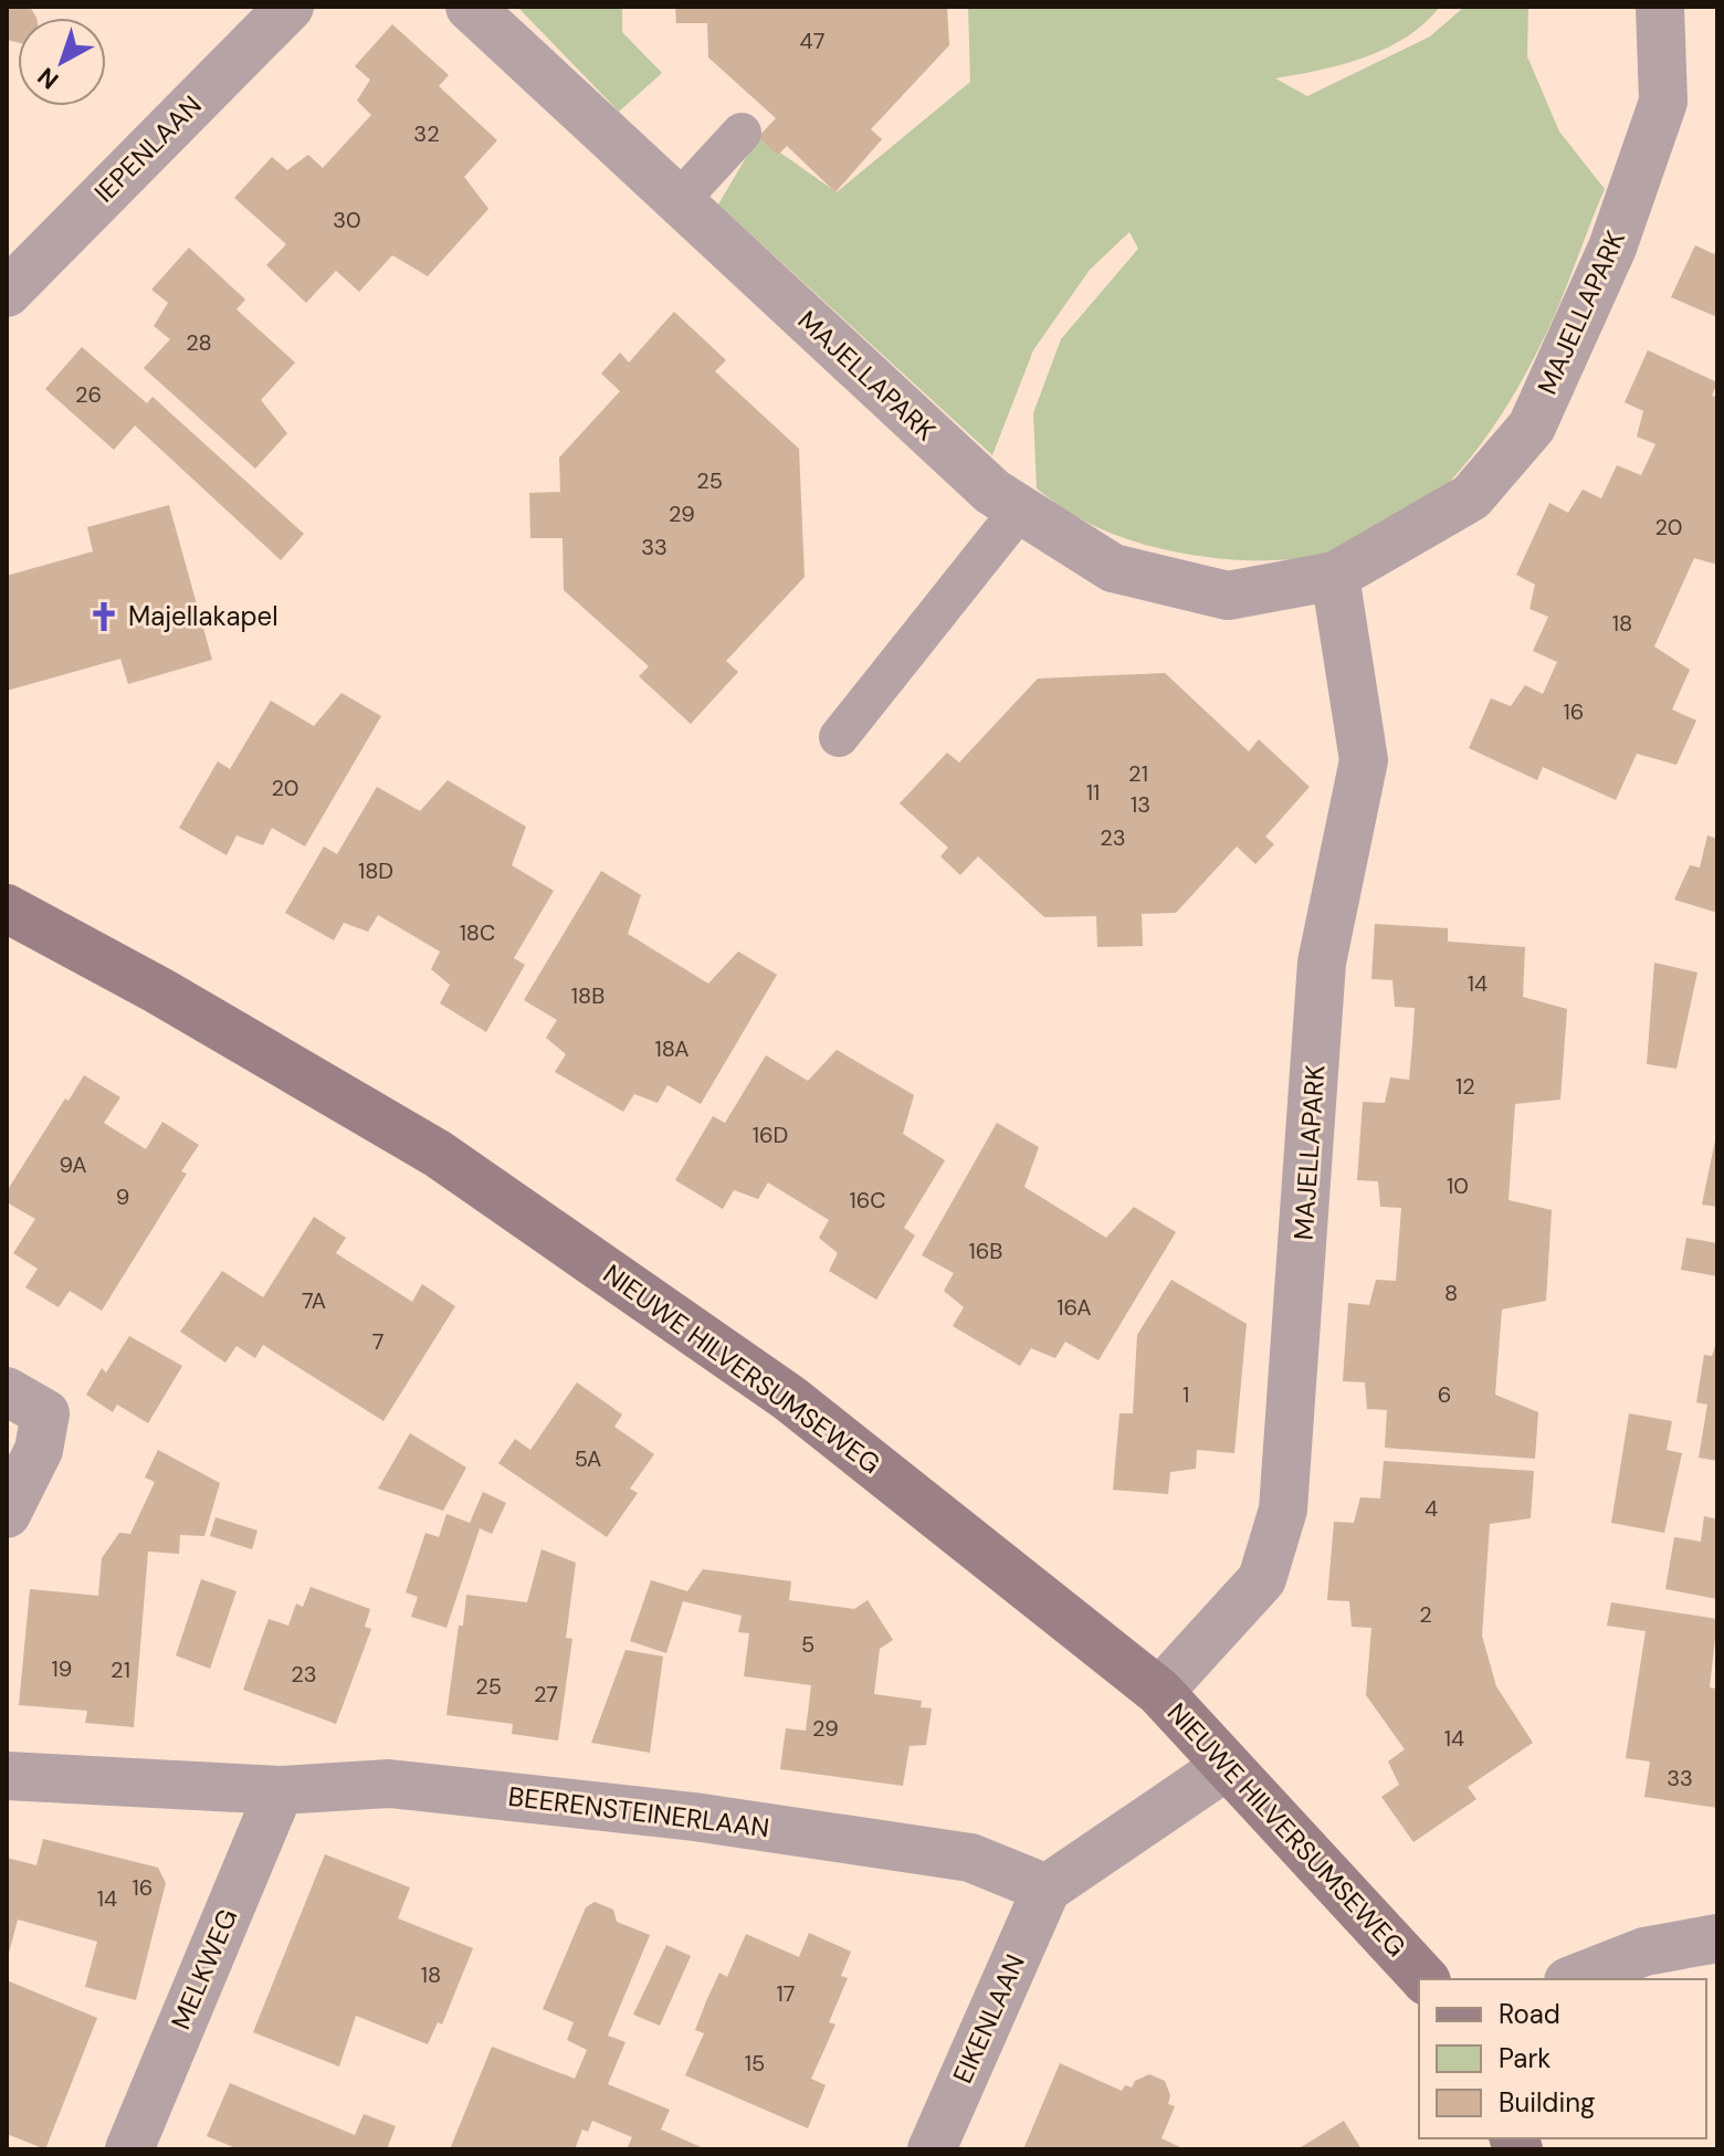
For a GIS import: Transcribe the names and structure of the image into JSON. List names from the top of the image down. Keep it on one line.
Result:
{"streets":{"street":["IEPENLAAN","MAJELLAPARK","NIEUWE HILVERSUMSEWEG","BEERENSTEINERLAAN","MELKWEG","EIKENLAAN"]},"crossings":[["MAJELLAPARK","NIEUWE HILVERSUMSEWEG"],["BEERENSTEINERLAAN","MELKWEG"],["BEERENSTEINERLAAN","EIKENLAAN"]],"places":{"church":["Majellakapel"]},"house_numbers":["47","32","30","28","26","25","29","20","33","18","16","21","20","11","13","23","18D","18C","14","18B","18A","12","16D","9A","10","9","16C","16B","8","7A","16A","7","1","6","5A","4","2","5","19","21","23","25","27","29","14","33","16","14","18","17","15"],"legend":["Road","Park","Building"],"north":"bottom left"}
